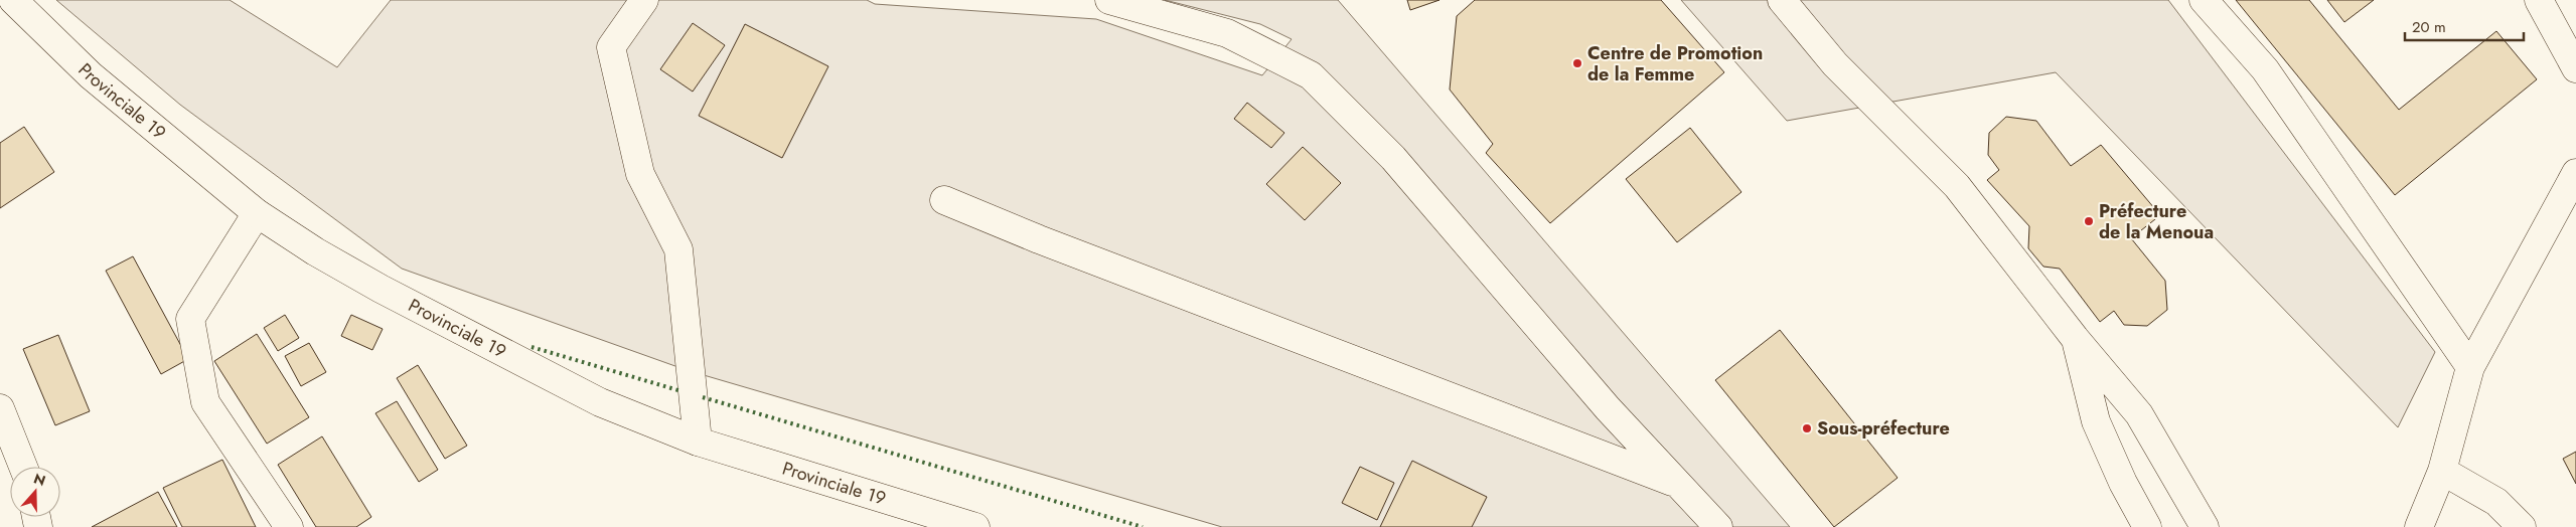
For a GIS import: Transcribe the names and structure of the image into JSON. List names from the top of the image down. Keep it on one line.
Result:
{"streets":{"street":["Provinciale 19"]},"places":["Centre de Promotion de la Femme","Préfecture de la Menoua","Sous-préfecture"],"scale_bar":"20 m","north":"top"}
